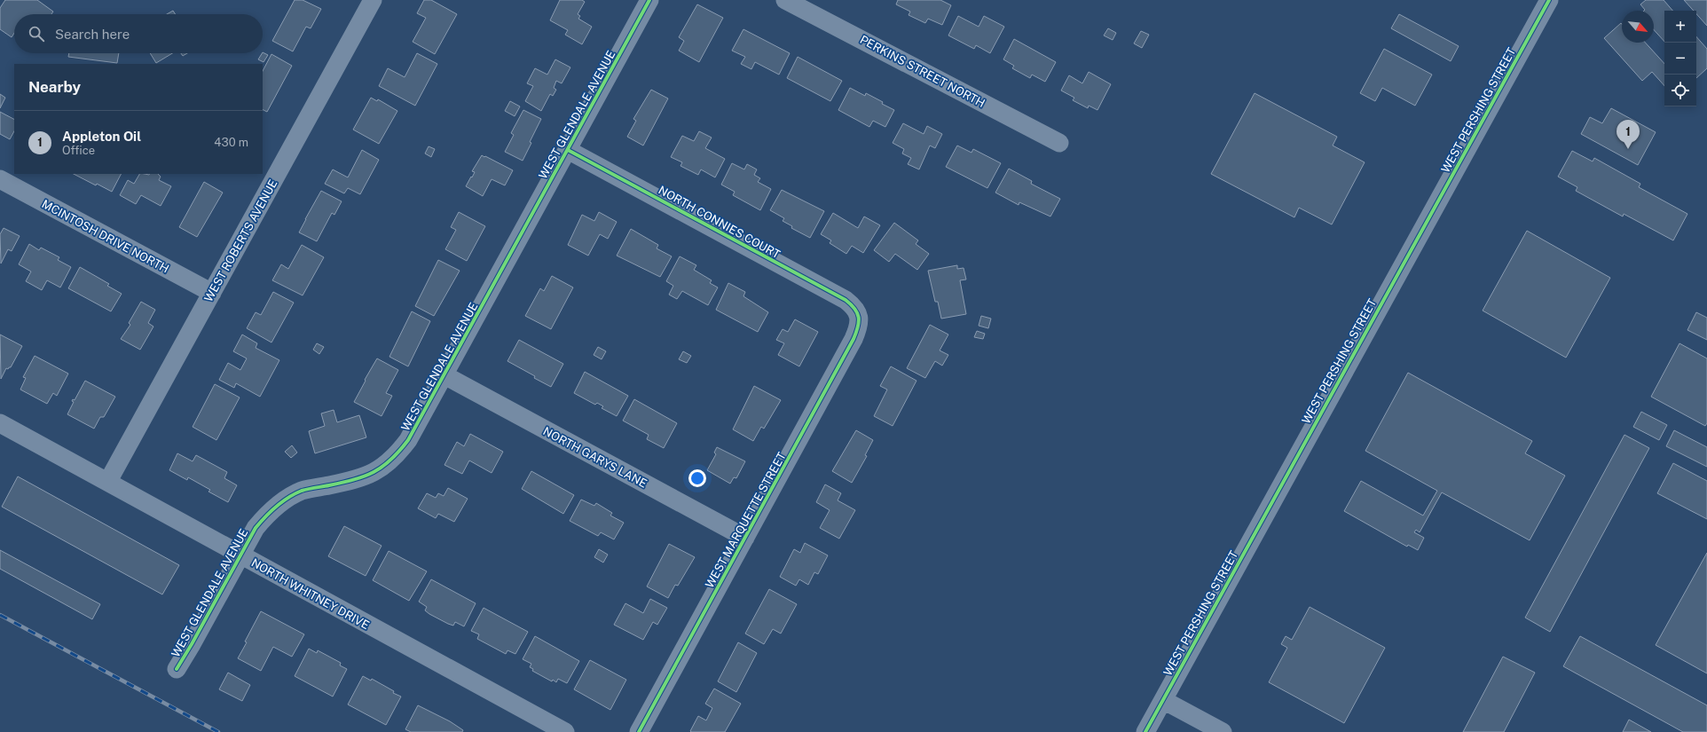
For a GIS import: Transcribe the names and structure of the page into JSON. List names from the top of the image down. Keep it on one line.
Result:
{"streets":{"street":["PERKINS STREET NORTH","WEST PERSHING STREET","WEST GLENDALE AVENUE","NORTH CONNIES COURT","MCINTOSH DRIVE NORTH","WEST ROBERTS AVENUE","NORTH GARYS LANE","WEST MARQUETTE STREET","NORTH WHITNEY DRIVE"]},"crossings":[["WEST GLENDALE AVENUE","NORTH CONNIES COURT"],["WEST GLENDALE AVENUE","NORTH GARYS LANE"],["WEST GLENDALE AVENUE","NORTH WHITNEY DRIVE"],["NORTH CONNIES COURT","WEST MARQUETTE STREET"],["MCINTOSH DRIVE NORTH","WEST ROBERTS AVENUE"],["WEST ROBERTS AVENUE","NORTH WHITNEY DRIVE"],["NORTH GARYS LANE","WEST MARQUETTE STREET"]],"north":"bottom right","page":{"map_buttons":["+","−"],"search":"Search here","heading":"Nearby","list":[{"mark":"1","name":"Appleton Oil","note":"Office","value":"430 m"}],"pins":"1"}}
